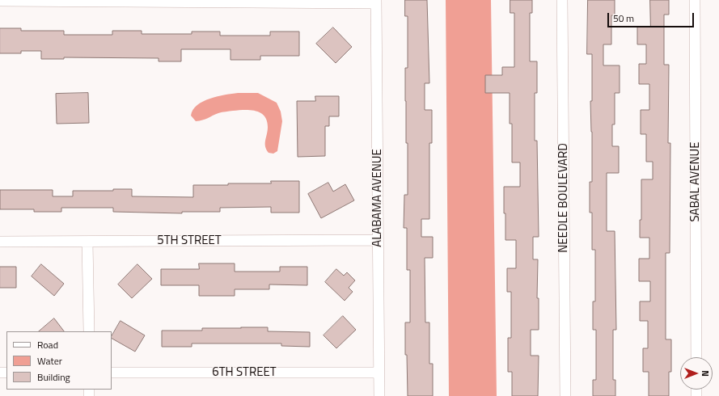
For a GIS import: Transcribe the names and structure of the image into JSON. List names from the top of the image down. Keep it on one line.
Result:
{"streets":{"street":["SABAL AVENUE","ALABAMA AVENUE","NEEDLE BOULEVARD","5TH STREET","6TH STREET"]},"crossings":[["ALABAMA AVENUE","5TH STREET"],["ALABAMA AVENUE","6TH STREET"]],"legend":["Road","Water","Building"],"scale_bar":"50 m","north":"right"}
